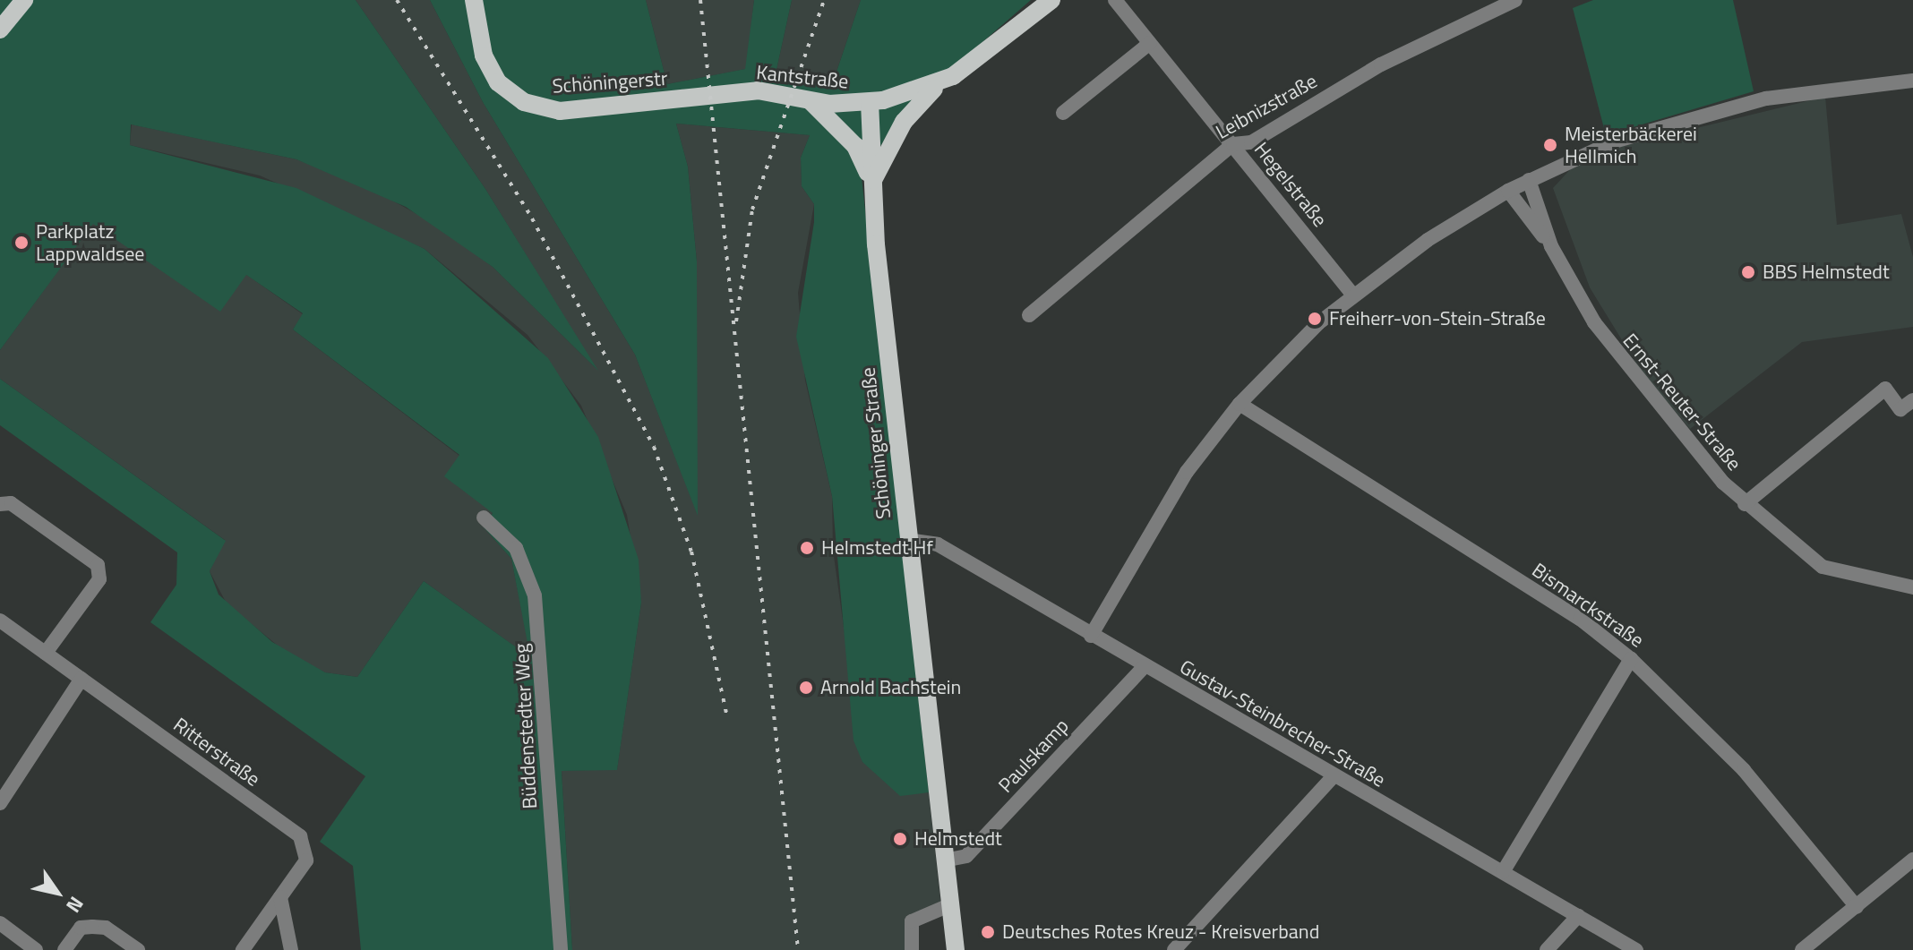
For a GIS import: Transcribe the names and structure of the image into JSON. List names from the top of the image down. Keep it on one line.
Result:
{"streets":{"main road":["Kantstraße","Schöningerstr","Schöninger Straße"],"street":["Leibnizstraße","Hegelstraße","Ernst-Reuter-Straße","Bismarckstraße","Gustav-Steinbrecher-Straße","Büddenstedter Weg","Ritterstraße","Paulskamp"]},"crossings":[["Kantstraße","Schöningerstr"],["Kantstraße","Schöninger Straße"],["Leibnizstraße","Hegelstraße"],["Schöninger Straße","Gustav-Steinbrecher-Straße"],["Schöninger Straße","Paulskamp"],["Gustav-Steinbrecher-Straße","Paulskamp"]],"places":["Meisterbäckerei Hellmich","Parkplatz Lappwaldsee","BBS Helmstedt","Freiherr-von-Stein-Straße","Helmstedt Hf","Arnold Bachstein","Helmstedt","Deutsches Rotes Kreuz - Kreisverband"],"north":"bottom right"}
